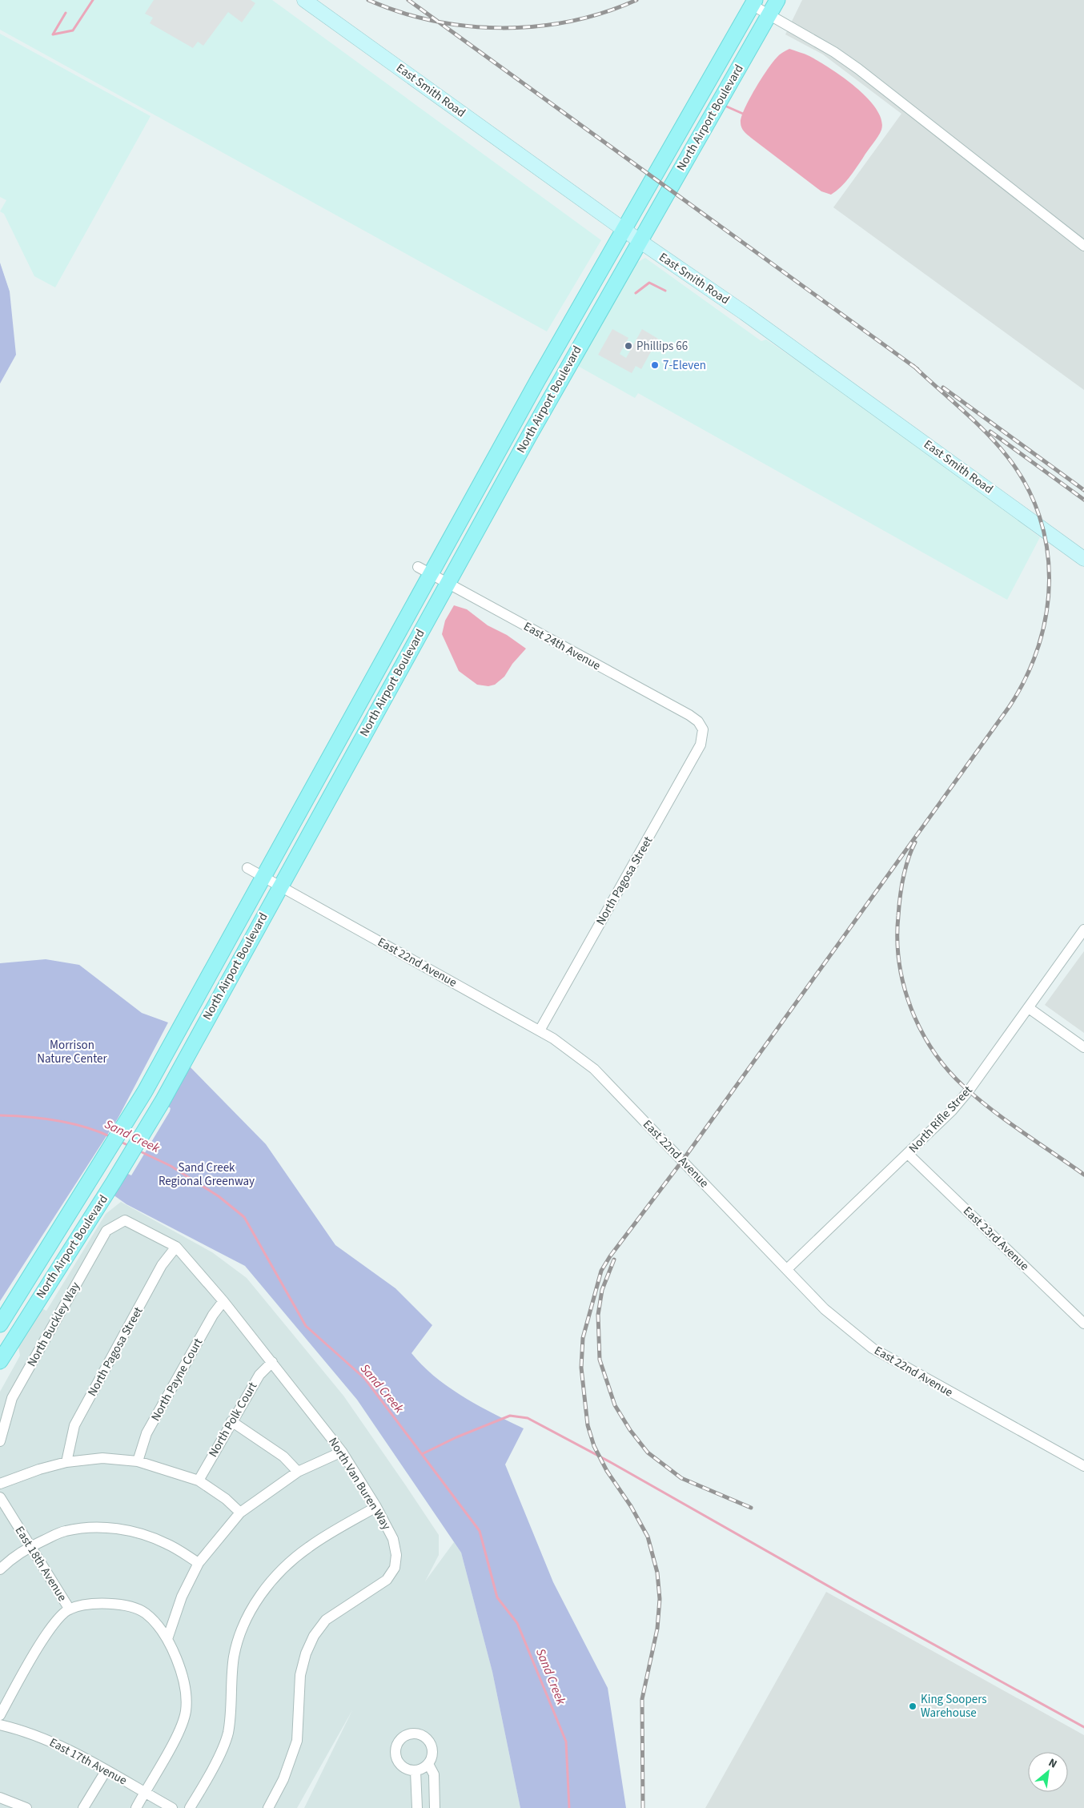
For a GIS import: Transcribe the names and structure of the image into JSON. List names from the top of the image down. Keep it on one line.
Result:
{"streets":{"main road":["North Airport Boulevard"],"street":["East Smith Road","East 24th Avenue","North Pagosa Street","East 22nd Avenue","North Rifle Street","East 23rd Avenue","North Buckley Way","North Payne Court","North Polk Court","North Van Buren Way","East 18th Avenue","East 17th Avenue"]},"crossings":[["East Smith Road","North Airport Boulevard"],["North Airport Boulevard","East 24th Avenue"],["North Airport Boulevard","East 22nd Avenue"],["East 24th Avenue","North Pagosa Street"],["North Pagosa Street","East 22nd Avenue"],["North Pagosa Street","North Van Buren Way"],["East 22nd Avenue","North Rifle Street"],["North Rifle Street","East 23rd Avenue"],["North Buckley Way","North Van Buren Way"],["North Payne Court","North Van Buren Way"],["North Polk Court","North Van Buren Way"]],"water":["Sand Creek"],"parks":["Morrison Nature Center","Sand Creek Regional Greenway"],"places":["Phillips 66","7-Eleven","King Soopers Warehouse"],"north":"top right"}
